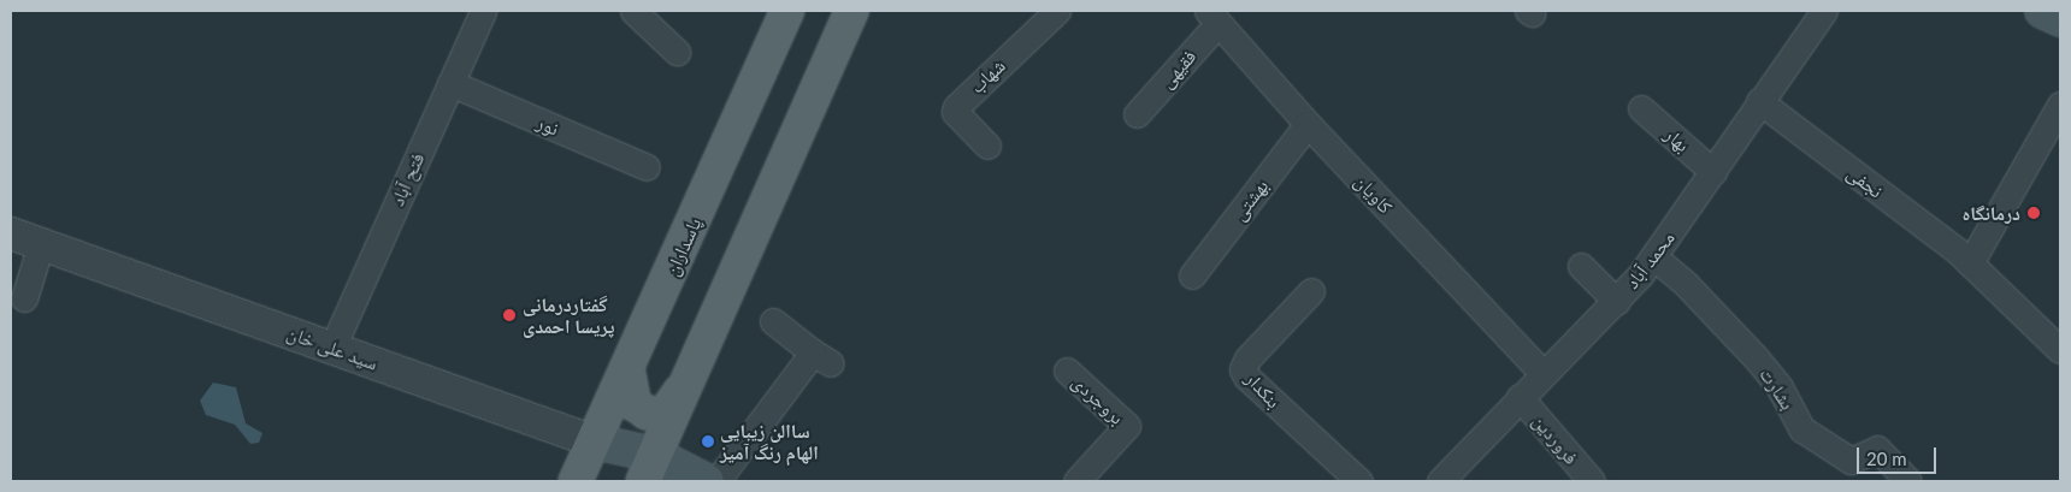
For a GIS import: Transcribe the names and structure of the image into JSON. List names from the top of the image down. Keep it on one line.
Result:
{"streets":{"main road":["پاسداران","سید علی خان"],"street":["فقیهی","شهاب","نور","بهار","فتح آباد","نجفی","کاویان","بهشتی","محمد آباد","بشارت","بنکدار","بروجردی","فروردین"]},"crossings":[["فقیهی","کاویان"],["نور","فتح آباد"],["بهار","محمد آباد"],["فتح آباد","سید علی خان"],["نجفی","محمد آباد"],["کاویان","بهشتی"],["کاویان","محمد آباد"],["پاسداران","سید علی خان"],["محمد آباد","بشارت"],["محمد آباد","فروردین"]],"places":["درمانگاه","گفتاردرمانی پریسا احمدی","ساالن زیبایی الهام رنگ آمیز"],"scale_bar":"20 m"}
